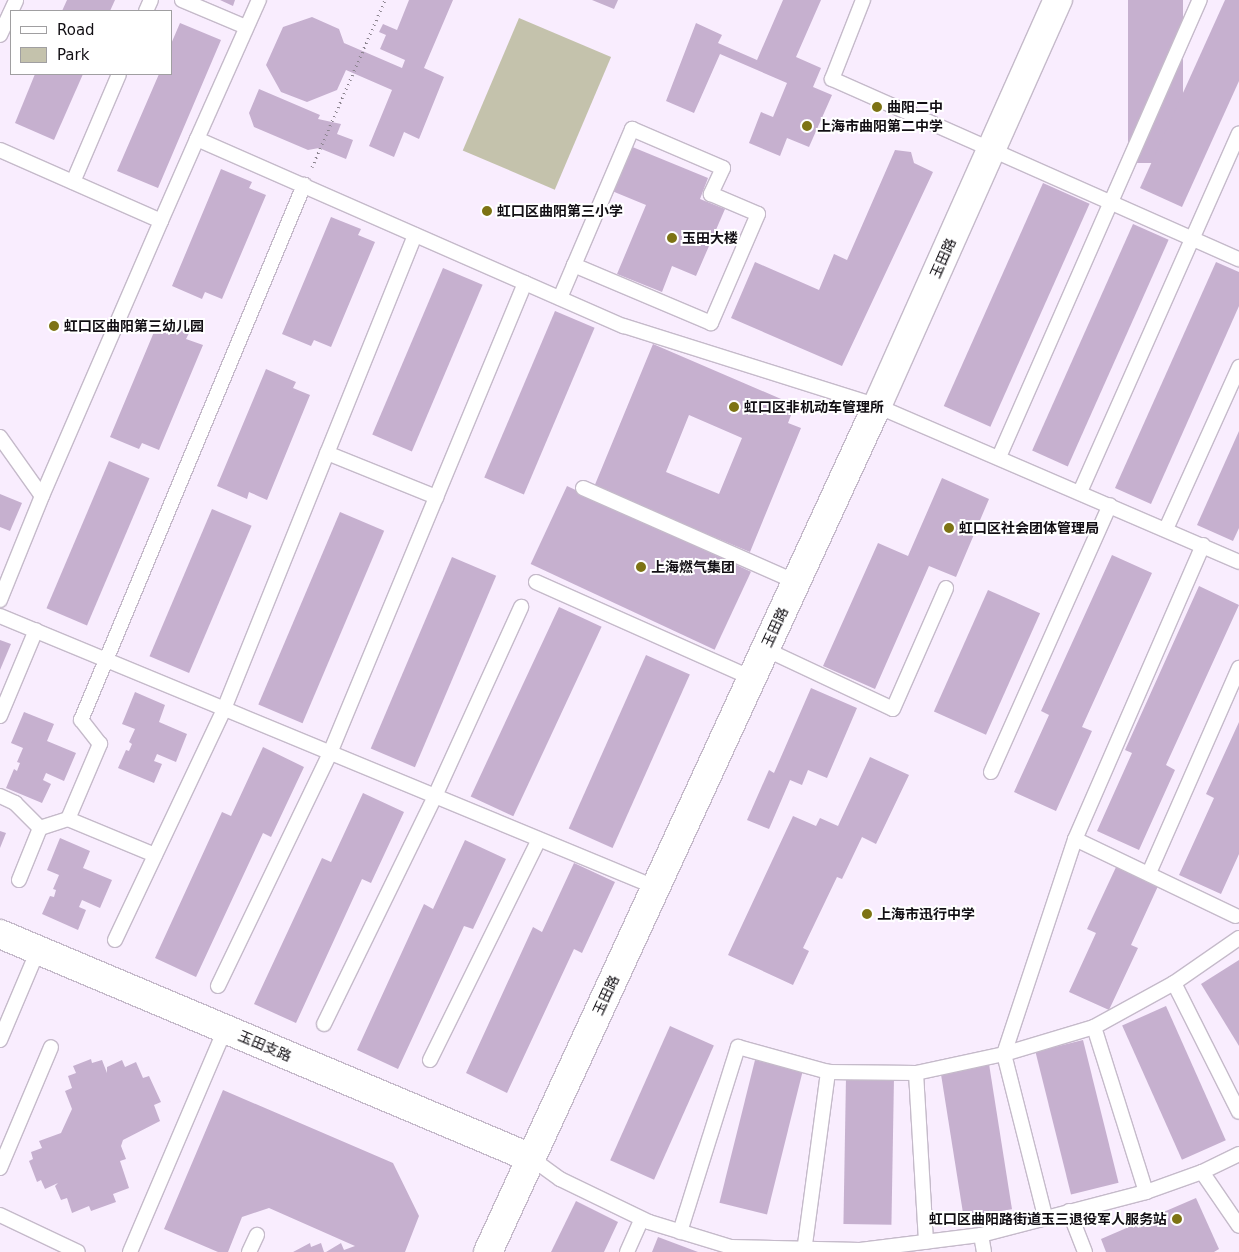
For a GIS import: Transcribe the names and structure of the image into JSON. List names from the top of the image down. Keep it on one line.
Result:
{"streets":{"street":["玉田路","玉田支路"]},"crossings":[["玉田路","玉田支路"]],"places":["曲阳二中","上海市曲阳第二中学","虹口区曲阳第三小学","玉田大楼","虹口区曲阳第三幼儿园","虹口区非机动车管理所","虹口区社会团体管理局","上海燃气集团","上海市迅行中学","虹口区曲阳路街道玉三退役军人服务站"],"legend":["Road","Park"]}
